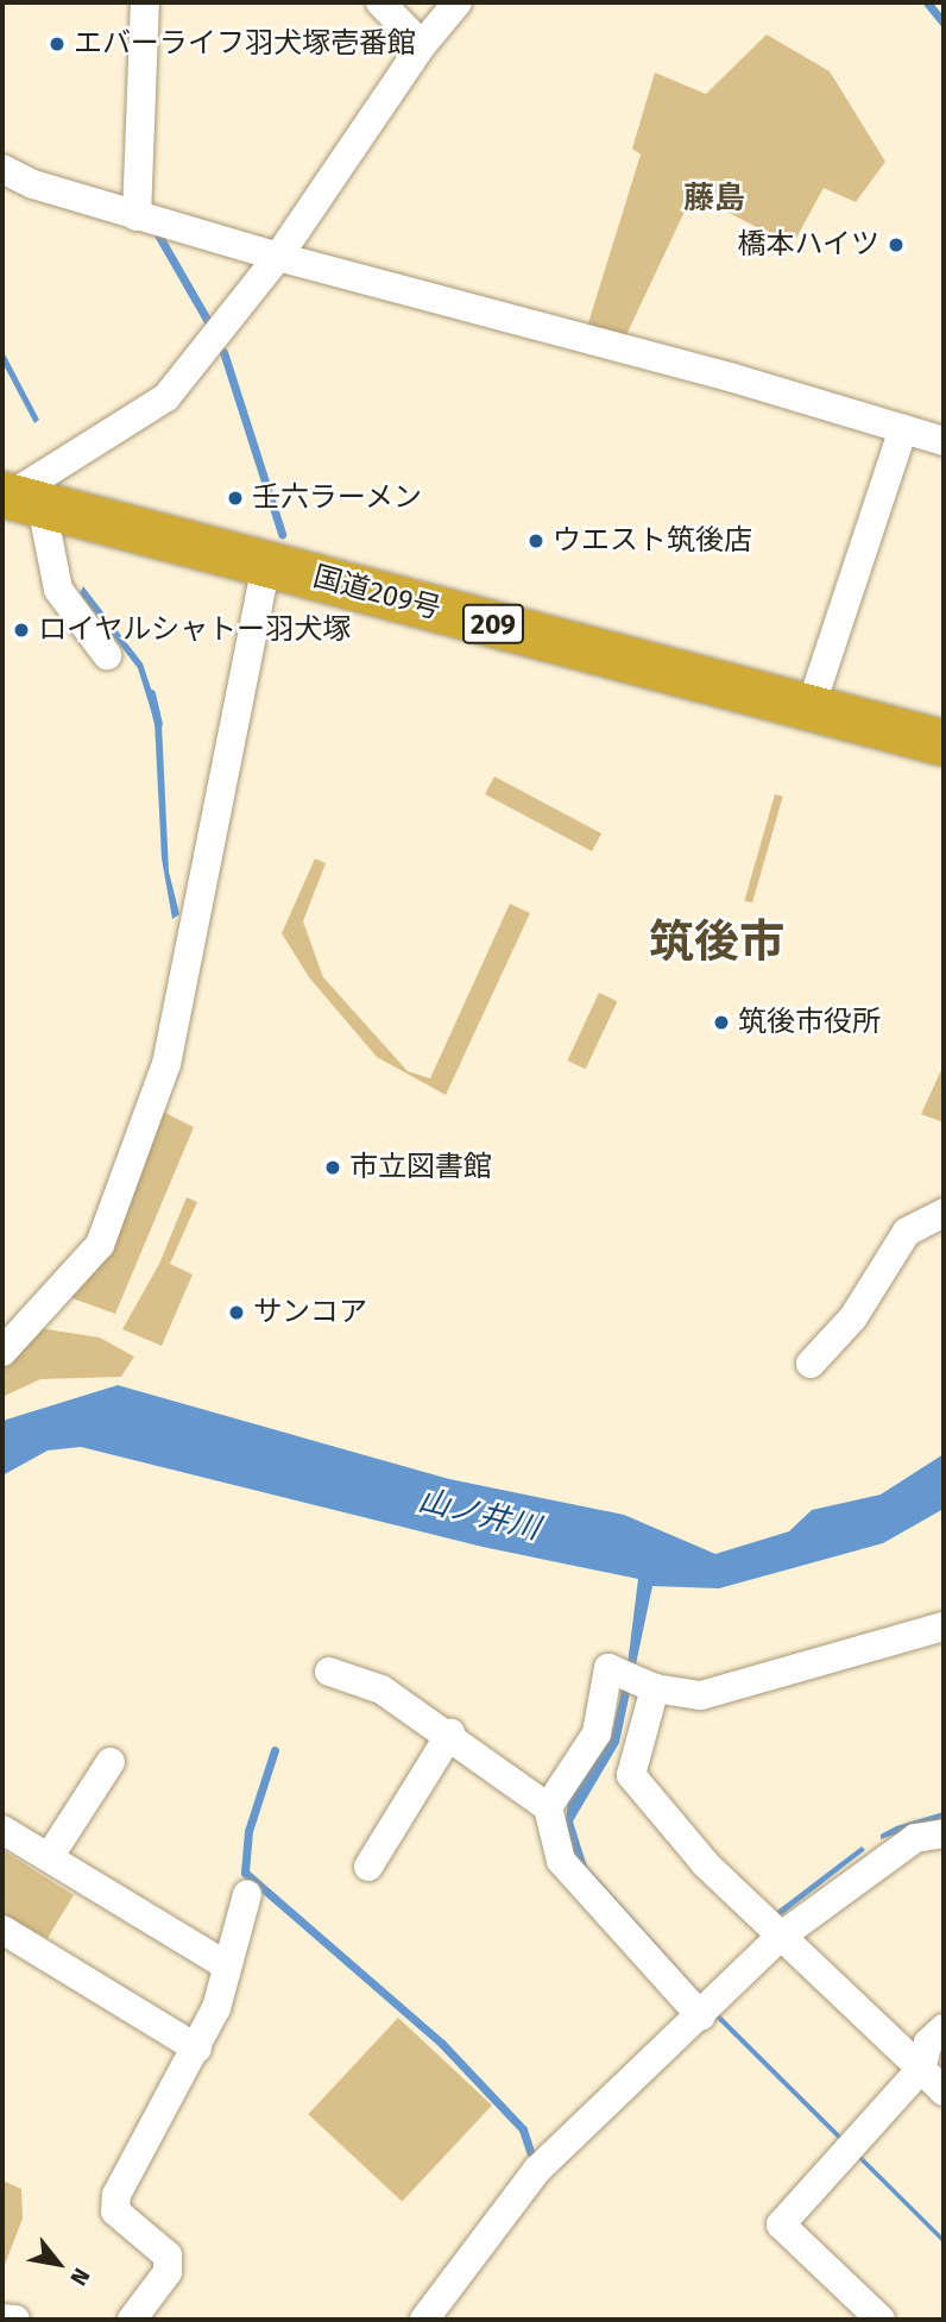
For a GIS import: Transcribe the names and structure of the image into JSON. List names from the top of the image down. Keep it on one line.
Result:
{"streets":{"highway":["国道209号","209"]},"districts":["藤島","筑後市"],"water":["山ノ井川"],"places":["エバーライフ羽犬塚壱番館","橋本ハイツ","壬六ラーメン","ウエスト筑後店","ロイヤルシャトー羽犬塚","筑後市役所","市立図書館","サンコア"],"north":"bottom right"}
